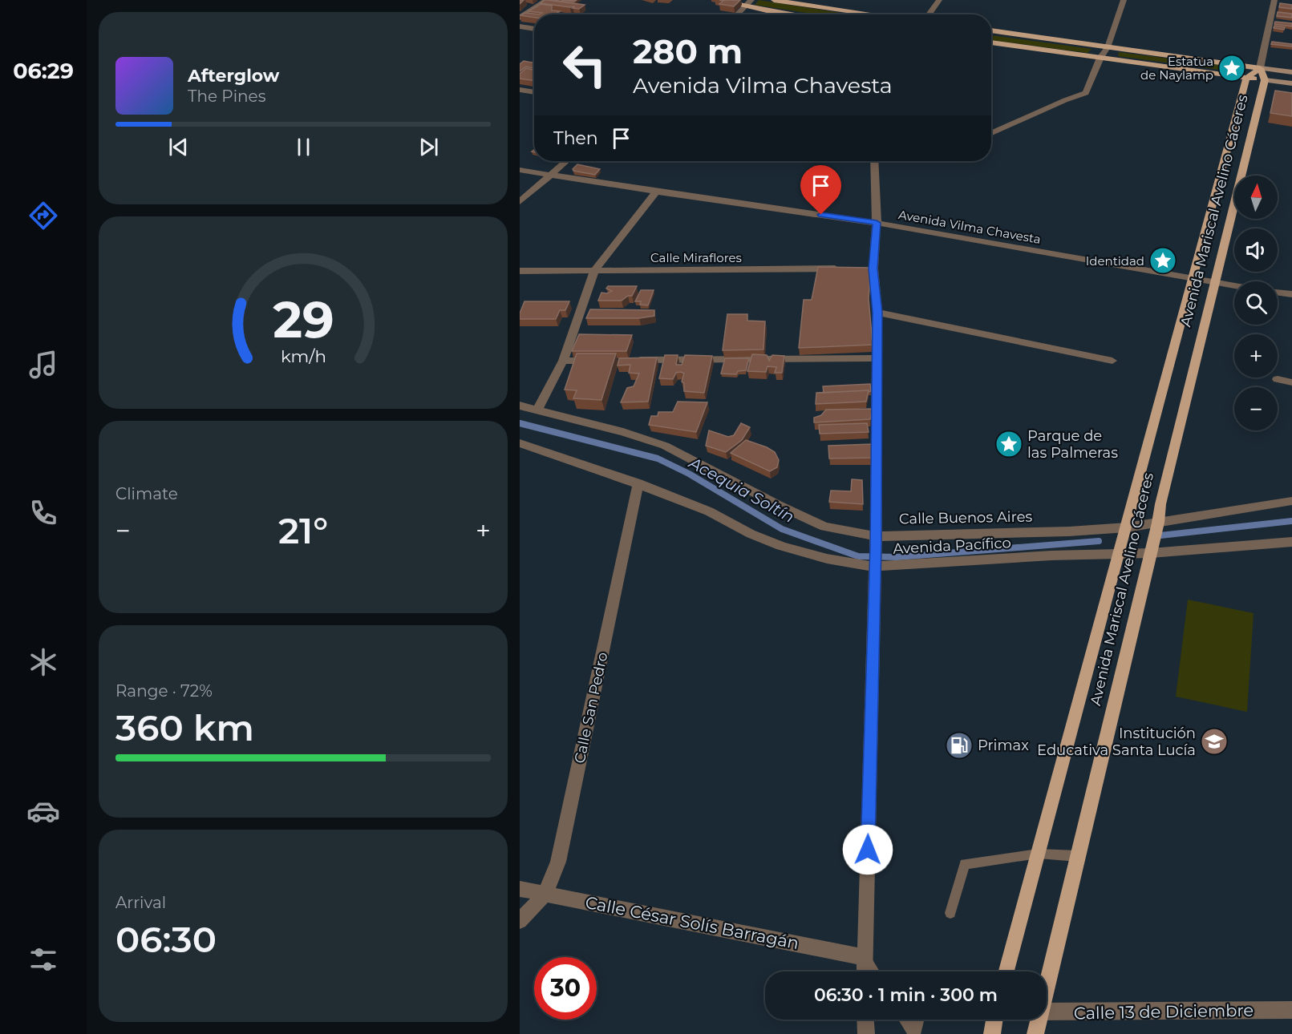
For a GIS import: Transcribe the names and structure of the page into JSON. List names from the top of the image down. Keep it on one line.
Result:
{"streets":{"main road":["Avenida Mariscal Avelino Cáceres"],"street":["Avenida Vilma Chavesta","Calle Miraflores","Calle Buenos Aires","Avenida Pacífico","Calle San Pedro","Calle César Solís Barragán","Calle 13 de Diciembre"]},"crossings":[["Avenida Mariscal Avelino Cáceres","Avenida Vilma Chavesta"],["Avenida Mariscal Avelino Cáceres","Calle Buenos Aires"],["Avenida Mariscal Avelino Cáceres","Avenida Pacífico"],["Avenida Pacífico","Calle San Pedro"],["Calle San Pedro","Calle César Solís Barragán"]],"water":["Acequia Soltín"],"places":{"place":["Estatua de Naylamp","Identidad","Parque de las Palmeras"],"school or university":["Institución Educativa Santa Lucía"],"fuel station":["Primax"]},"north":"top","page":{"tabs":"06:29","turn":["280 m","Avenida Vilma Chavesta"],"song":["Afterglow","The Pines"],"then":"Then","map_buttons":["+","−"],"tile":["Climate",["Range · 72%","360 km"],["Arrival","06:30"]],"heat":["−","21°","+"],"limit":"30","trip":"06:30 · 1 min · 300 m","gauge":["29","km/h"]}}
